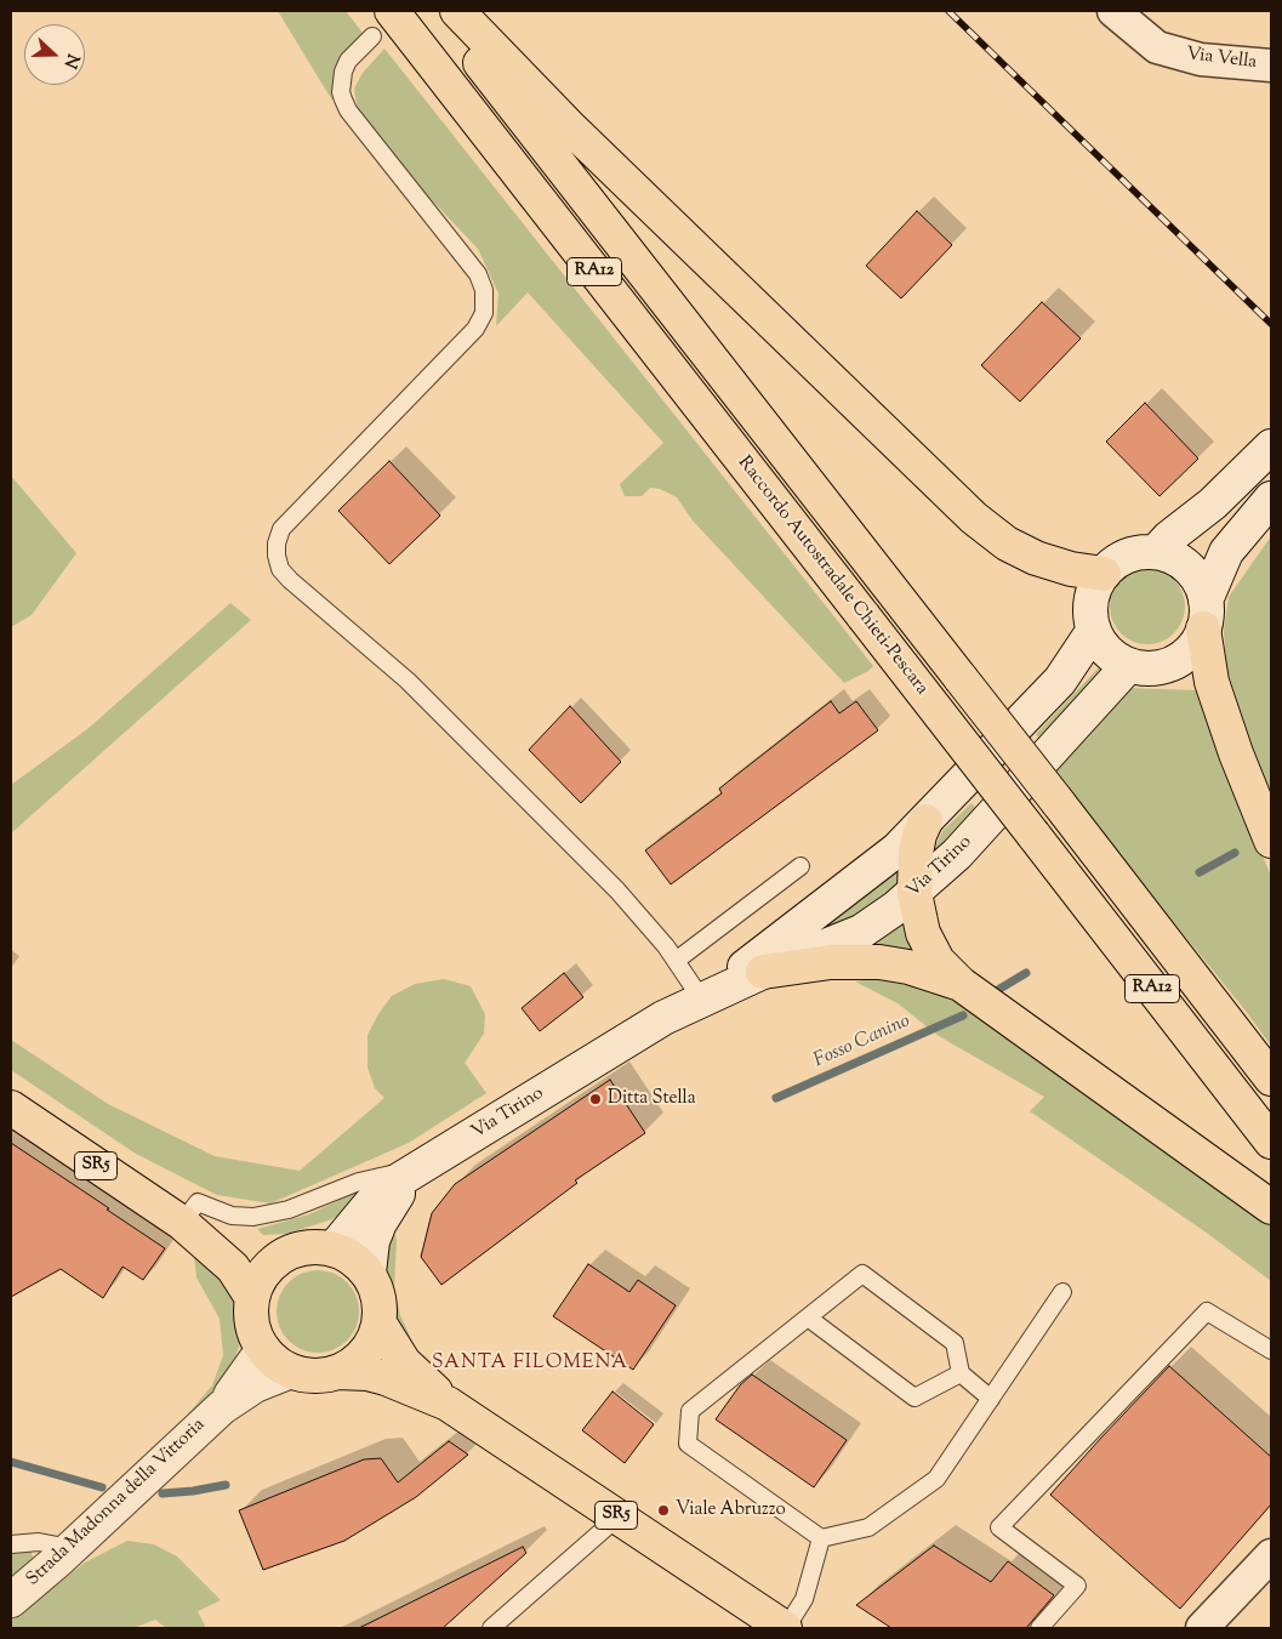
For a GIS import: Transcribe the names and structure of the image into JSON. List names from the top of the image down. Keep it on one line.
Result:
{"streets":{"main road":["RA12","Raccordo Autostradale Chieti-Pescara","Via Tirino","SR5","Strada Madonna della Vittoria"],"street":["Via Vella"]},"crossings":[["Via Tirino","SR5"],["Via Tirino","Strada Madonna della Vittoria"],["SR5","Strada Madonna della Vittoria"]],"districts":["SANTA FILOMENA"],"water":["Fosso Canino"],"places":["Ditta Stella","Viale Abruzzo"],"north":"right"}
